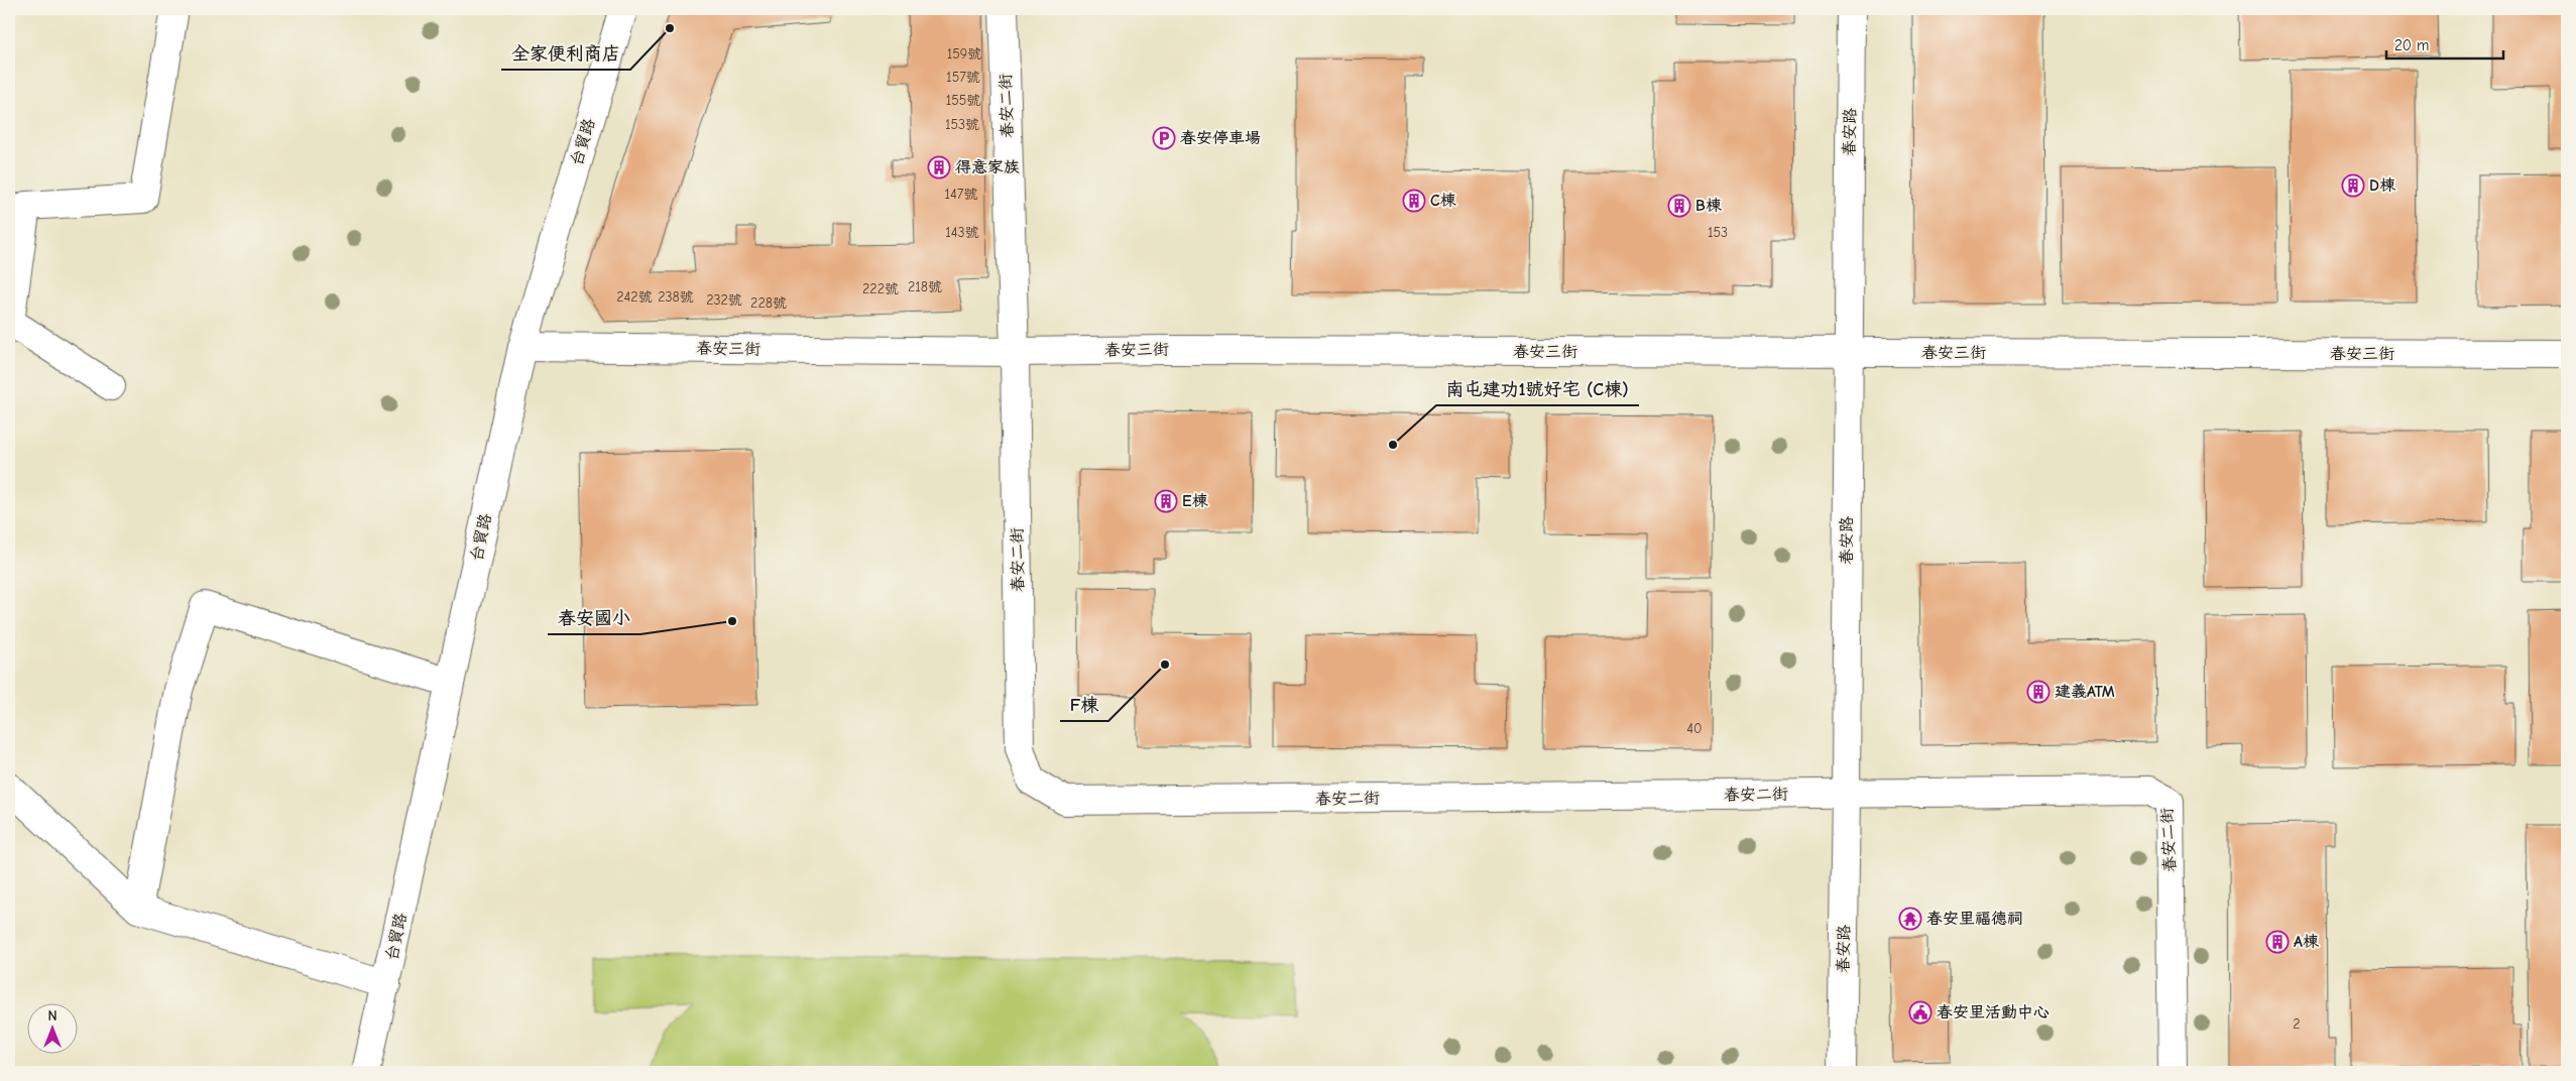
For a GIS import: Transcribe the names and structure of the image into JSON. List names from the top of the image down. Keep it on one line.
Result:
{"streets":{"street":["春安二街","春安路","台貿路","春安三街"]},"crossings":[["春安二街","春安路"],["春安二街","春安三街"],["春安路","春安三街"],["台貿路","春安三街"]],"places":{"other":["全家便利商店","南屯建功1號好宅 (C棟)","春安國小","F棟"],"parking":["春安停車場"],"building":["得意家族","D棟","C棟","B棟","E棟","建義ATM","A棟"],"temple":["春安里福德祠"],"public building":["春安里活動中心"]},"house_numbers":["159號","157號","155號","153號","147號","143號","153","218號","222號","242號","238號","232號","228號","40","2"],"scale_bar":"20 m","north":"top"}
